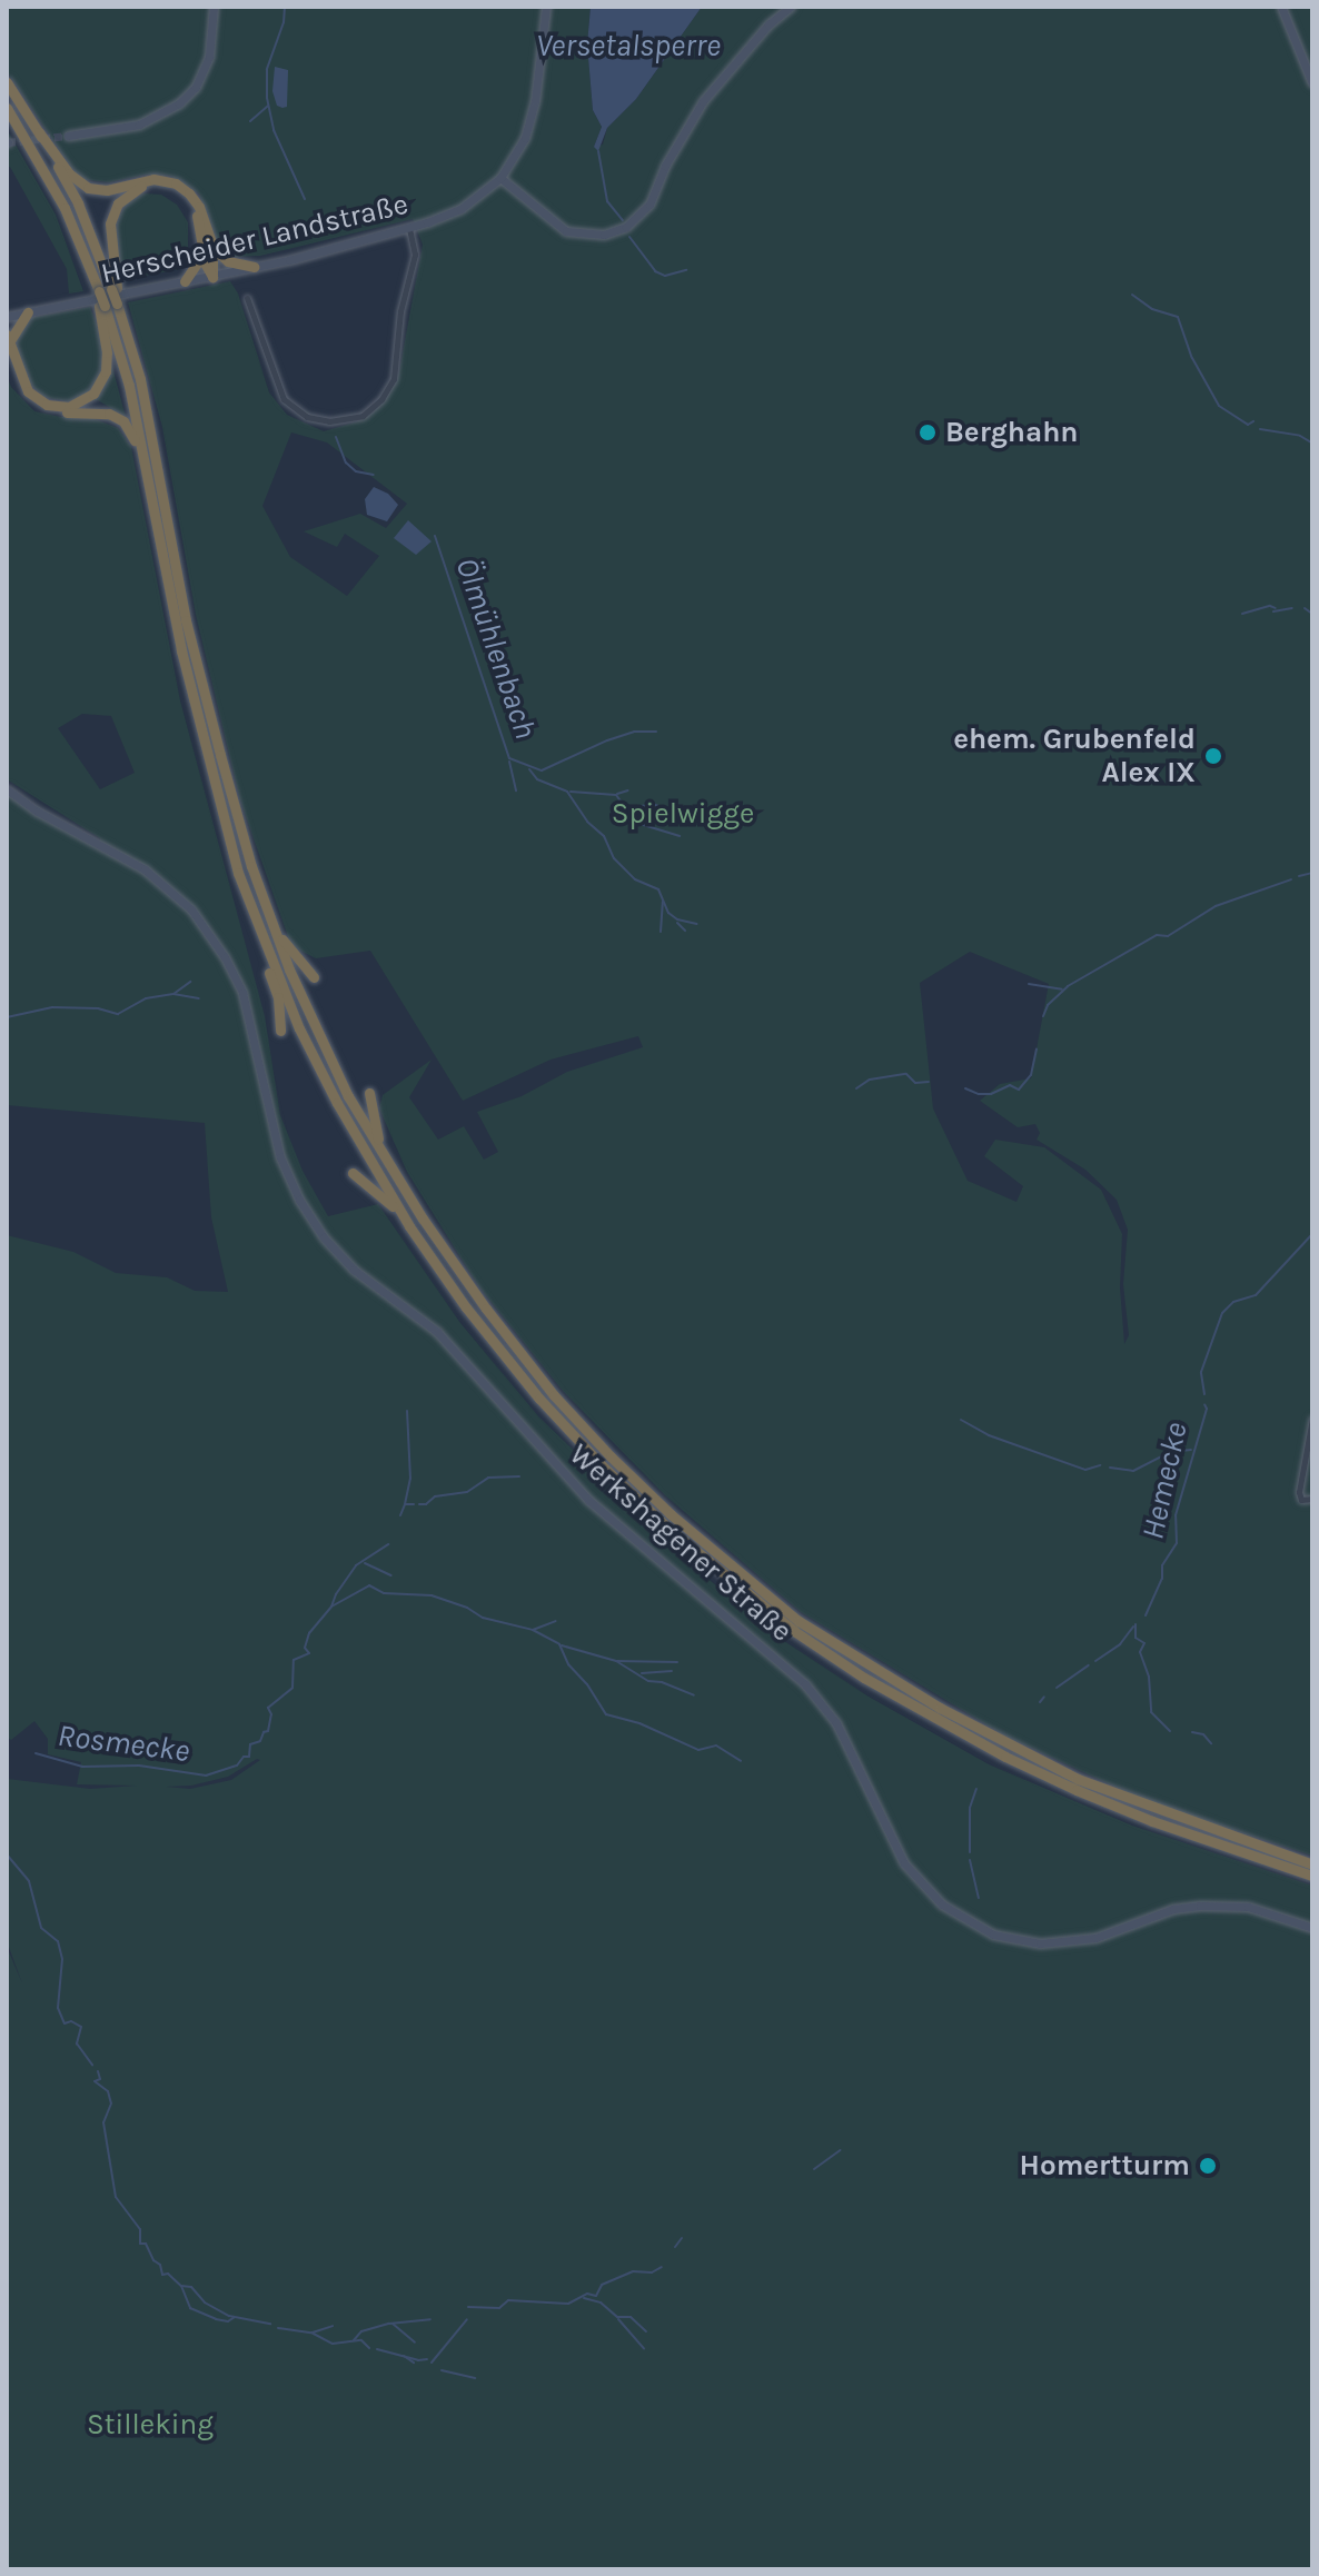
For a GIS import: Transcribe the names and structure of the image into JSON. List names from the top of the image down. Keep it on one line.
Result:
{"streets":{"main road":["Herscheider Landstraße","Werkshagener Straße"]},"water":["Versetalsperre","Ölmühlenbach","Hemecke","Rosmecke"],"parks":["Spielwigge","Stilleking"],"places":["Berghahn","ehem. Grubenfeld Alex IX","Homertturm"]}
